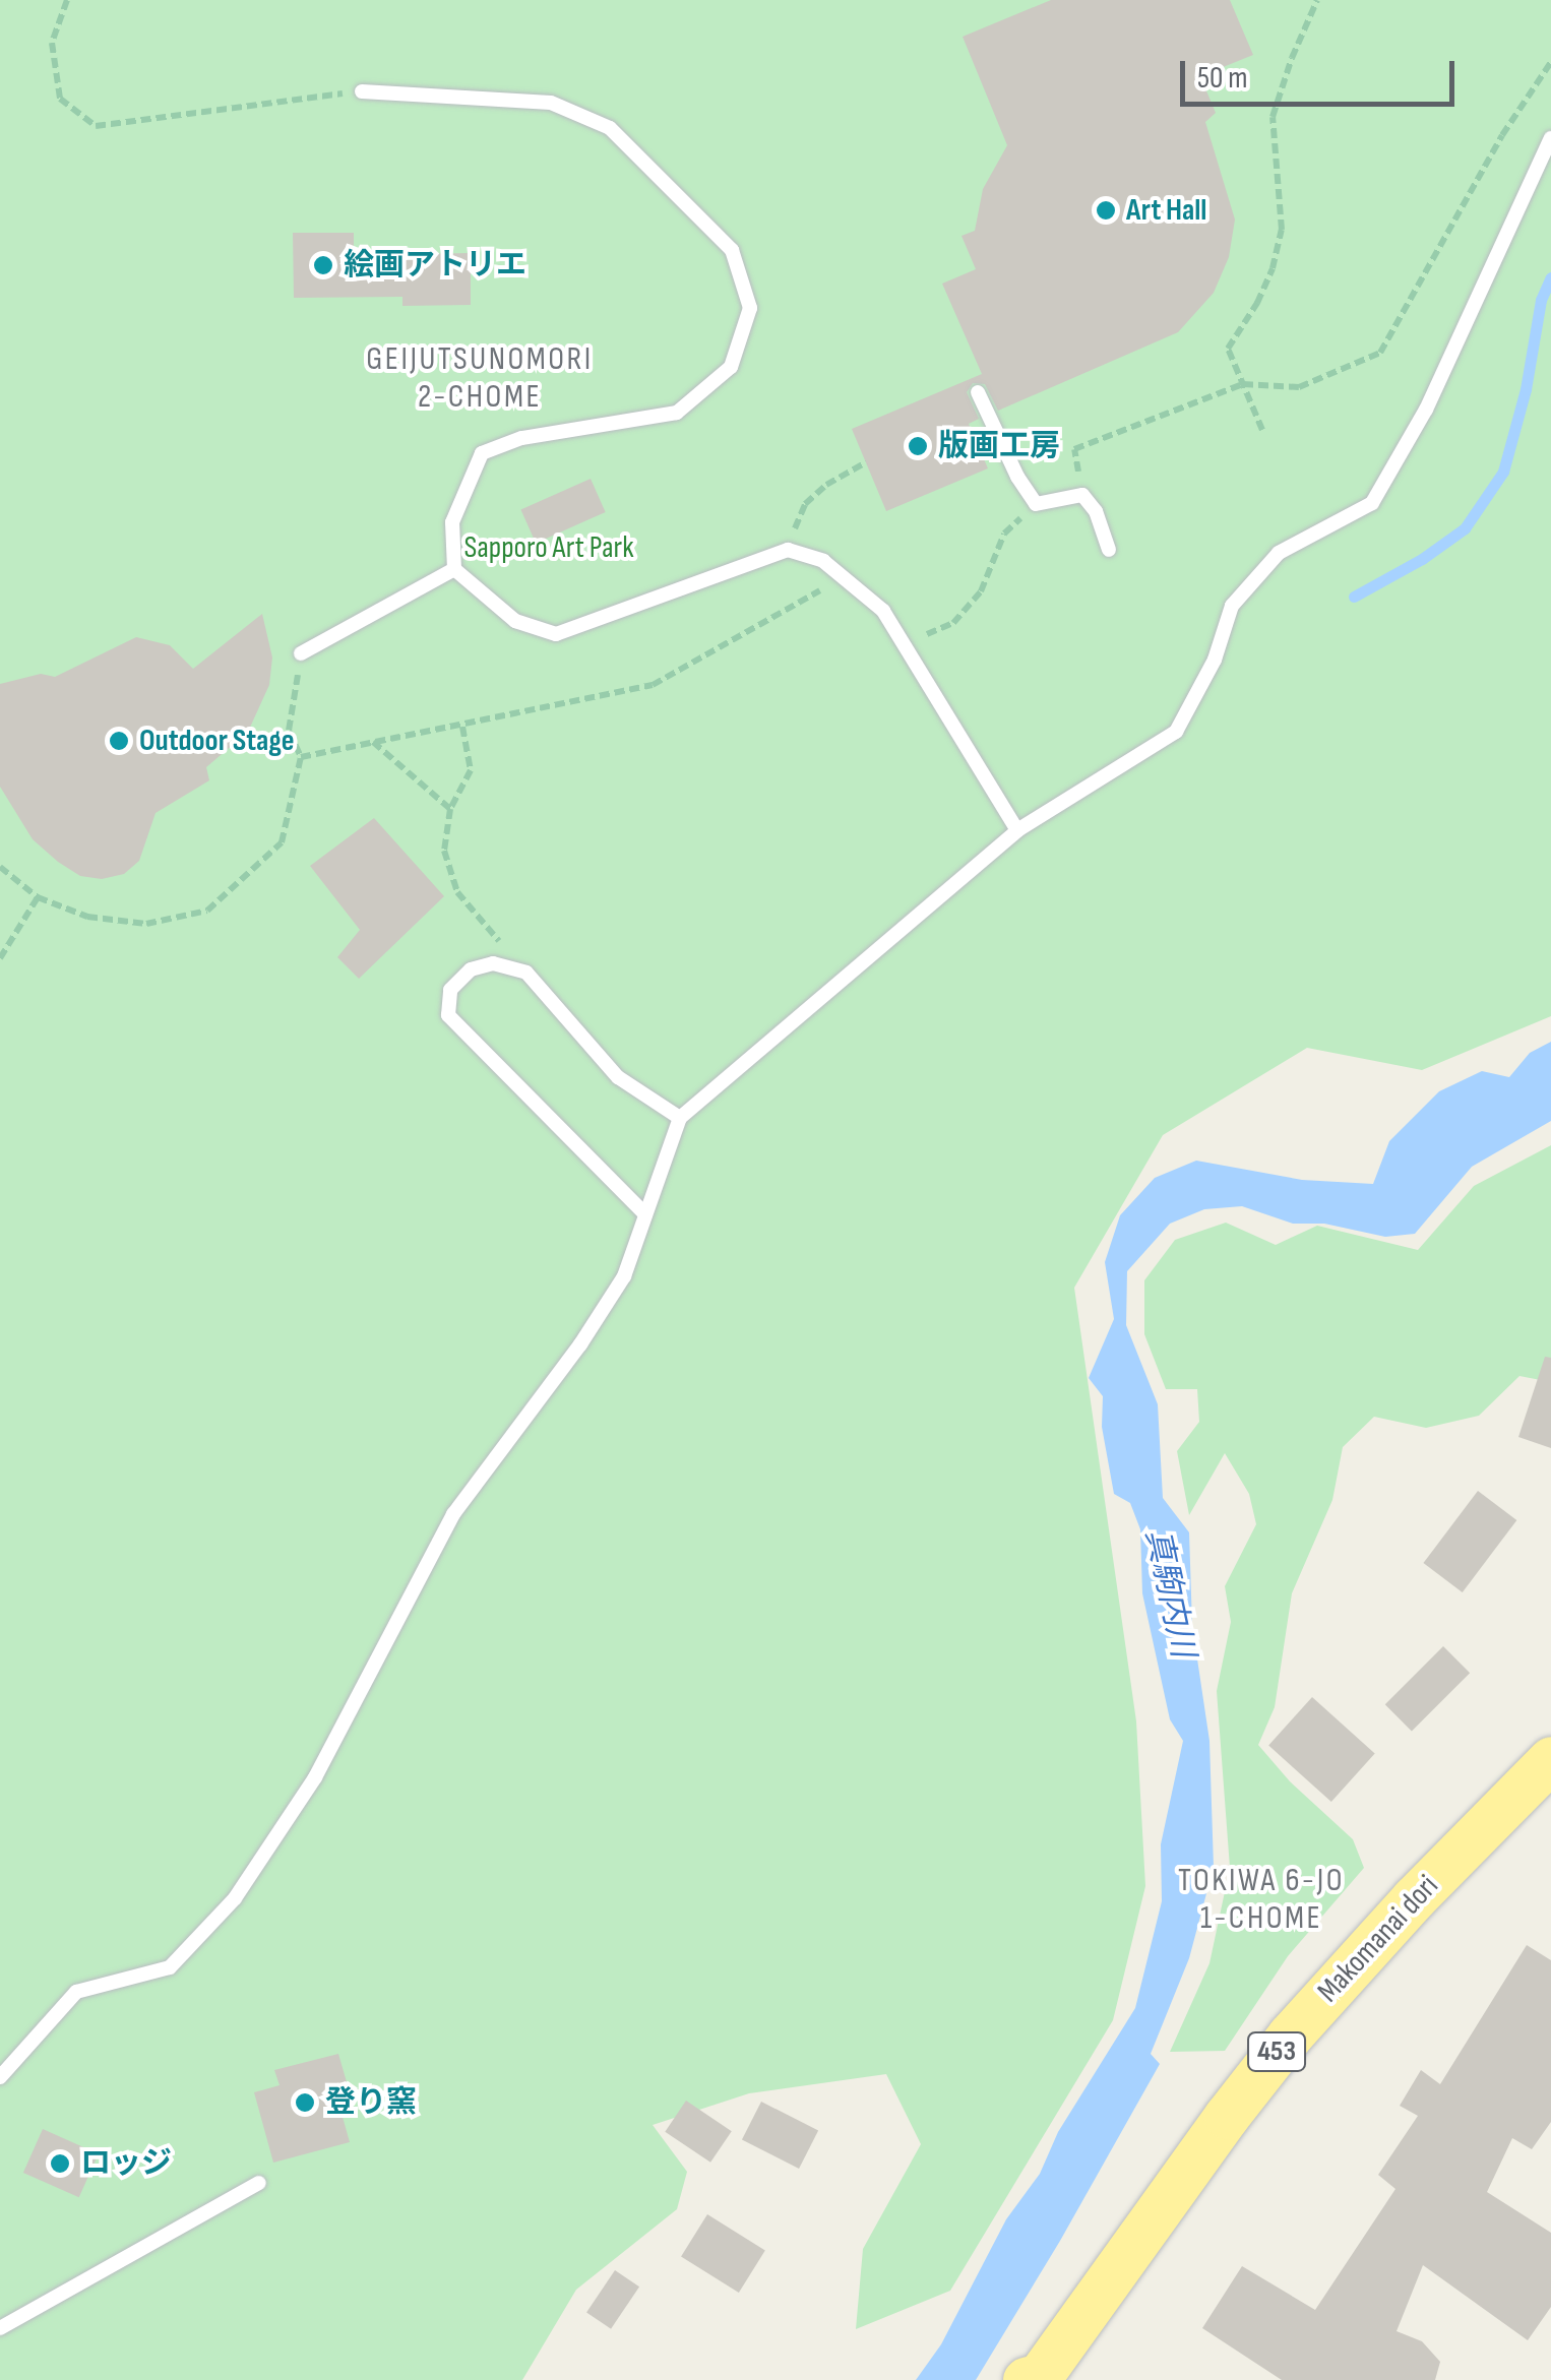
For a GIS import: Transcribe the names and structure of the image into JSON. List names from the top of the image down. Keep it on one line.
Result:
{"streets":{"highway":["Makomanai dori","453"]},"districts":["GEIJUTSUNOMORI 2-CHOME","TOKIWA 6-JO 1-CHOME"],"water":["真駒内川"],"parks":["Sapporo Art Park"],"places":["Art Hall","絵画アトリエ","版画工房","Outdoor Stage","登り窯","ロッジ"],"scale_bar":"50 m"}
